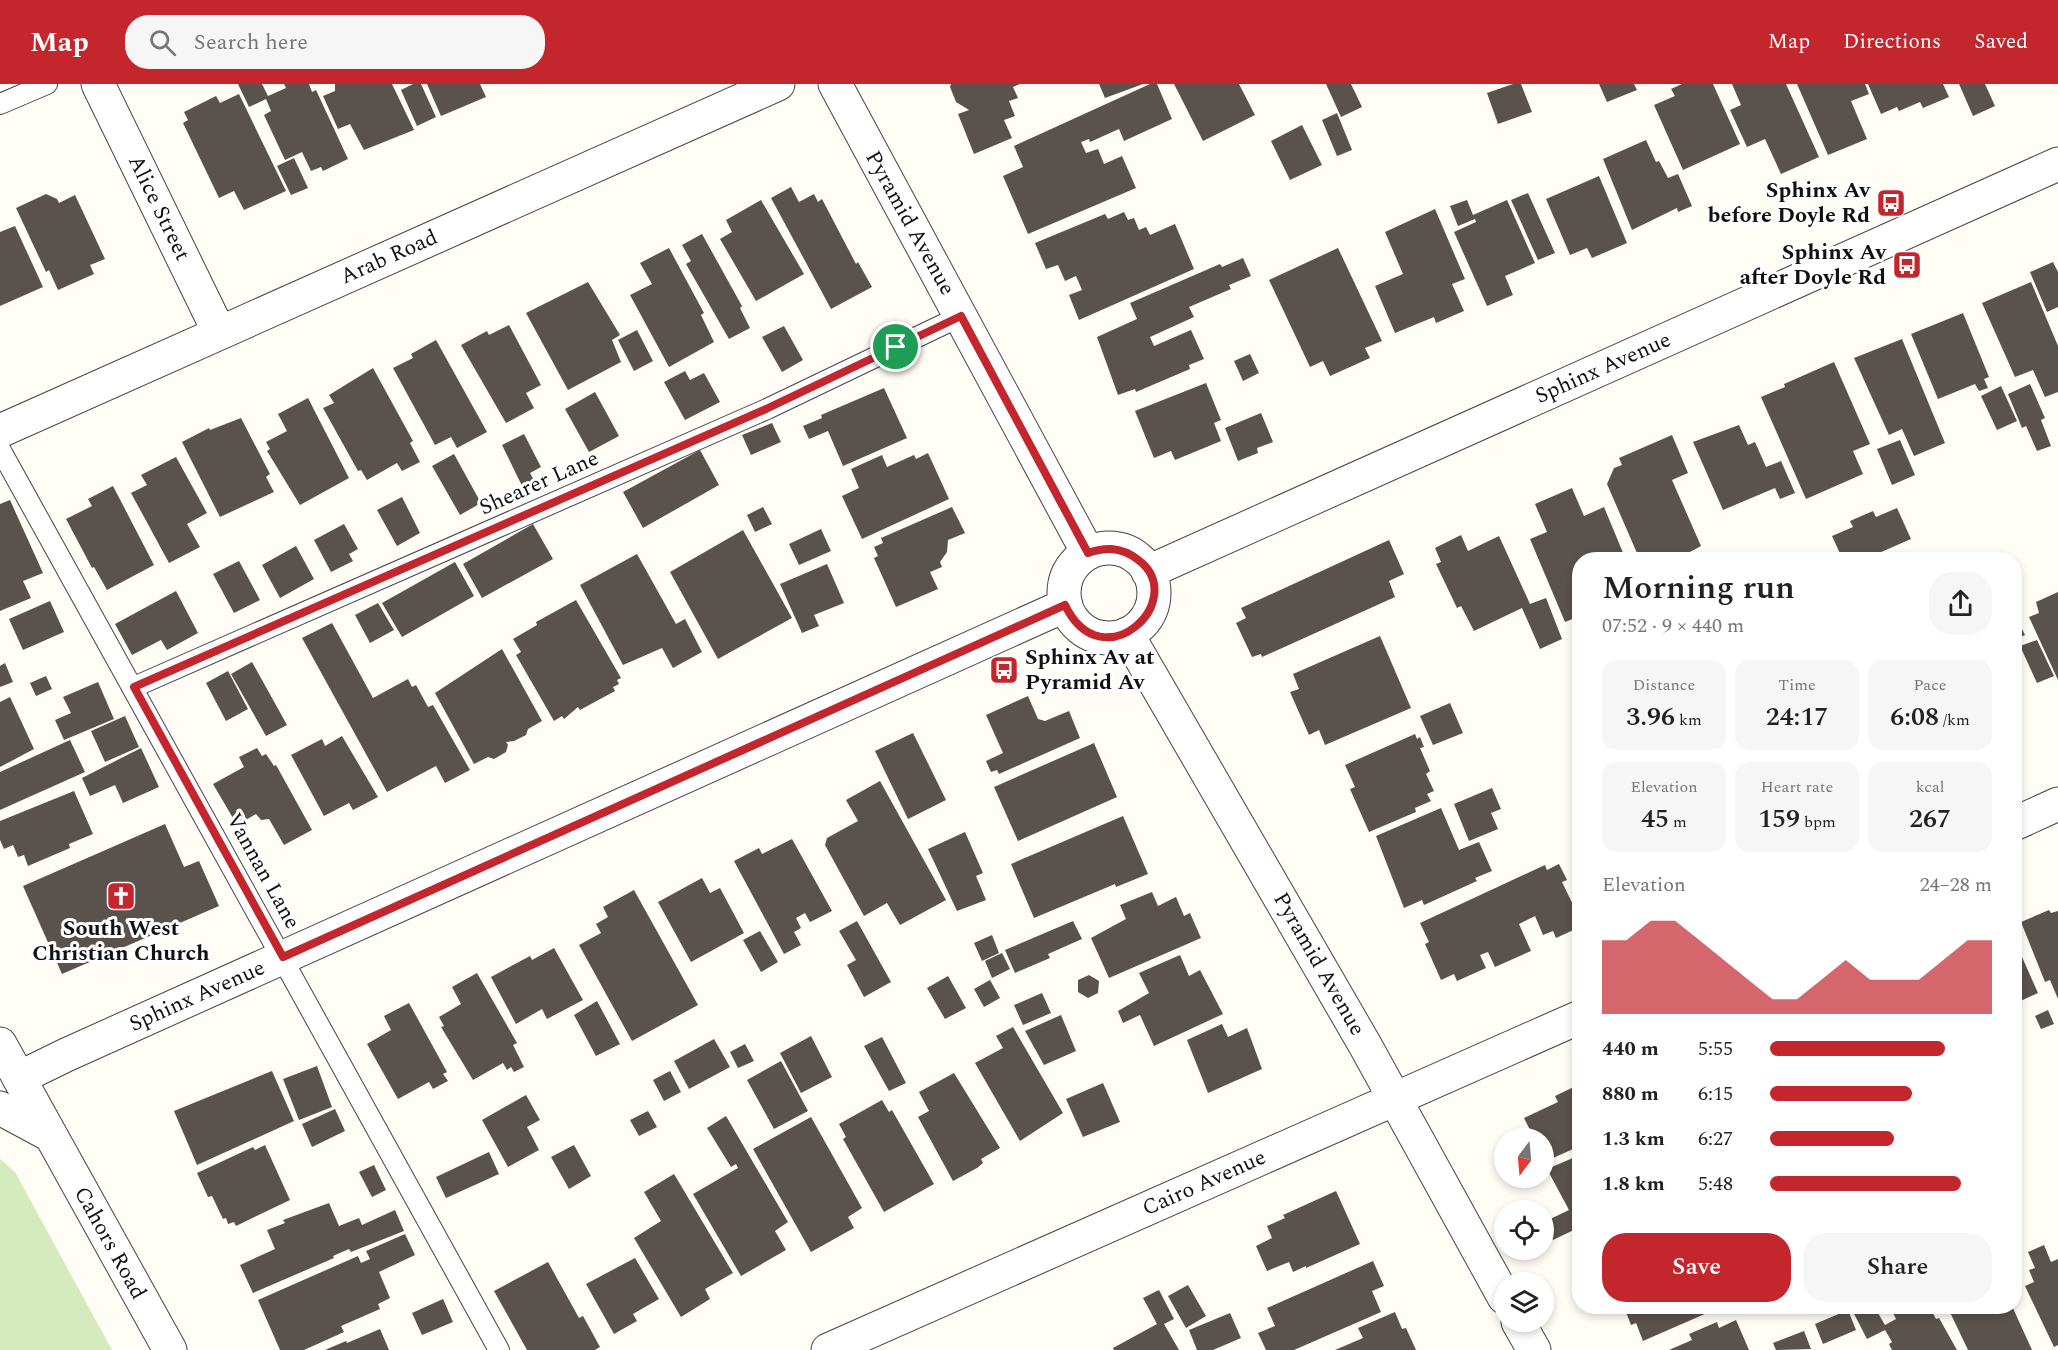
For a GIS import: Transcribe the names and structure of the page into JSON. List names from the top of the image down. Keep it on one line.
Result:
{"streets":{"street":["Alice Street","Pyramid Avenue","Arab Road","Sphinx Avenue","Cairo Avenue","Cahors Road"],"lane":["Shearer Lane","Vannan Lane"]},"crossings":[["Alice Street","Arab Road"],["Pyramid Avenue","Sphinx Avenue"],["Pyramid Avenue","Shearer Lane"],["Pyramid Avenue","Cairo Avenue"],["Sphinx Avenue","Vannan Lane"],["Sphinx Avenue","Cahors Road"],["Shearer Lane","Vannan Lane"]],"places":{"bus stop":["Sphinx Av before Doyle Rd","Sphinx Av after Doyle Rd","Sphinx Av at Pyramid Av"],"church":["South West Christian Church"]},"north":"bottom","page":{"header":"Map","search":"Search here","nav":["Map","Directions","Saved"],"heading":["Morning run","07:52 · 9 × 440 m"],"stats":[["Distance","3.96 km"],["Time","24:17"],["Pace","6:08 /km"],["Elevation","45 m"],["Heart rate","159 bpm"],["kcal","267"]],"chart":["Elevation","24–28 m"],"list":[{"name":"440 m","note":"5:55"},{"name":"880 m","note":"6:15"},{"name":"1.3 km","note":"6:27"},{"name":"1.8 km","note":"5:48"}],"buttons":["Save","Share"]}}
